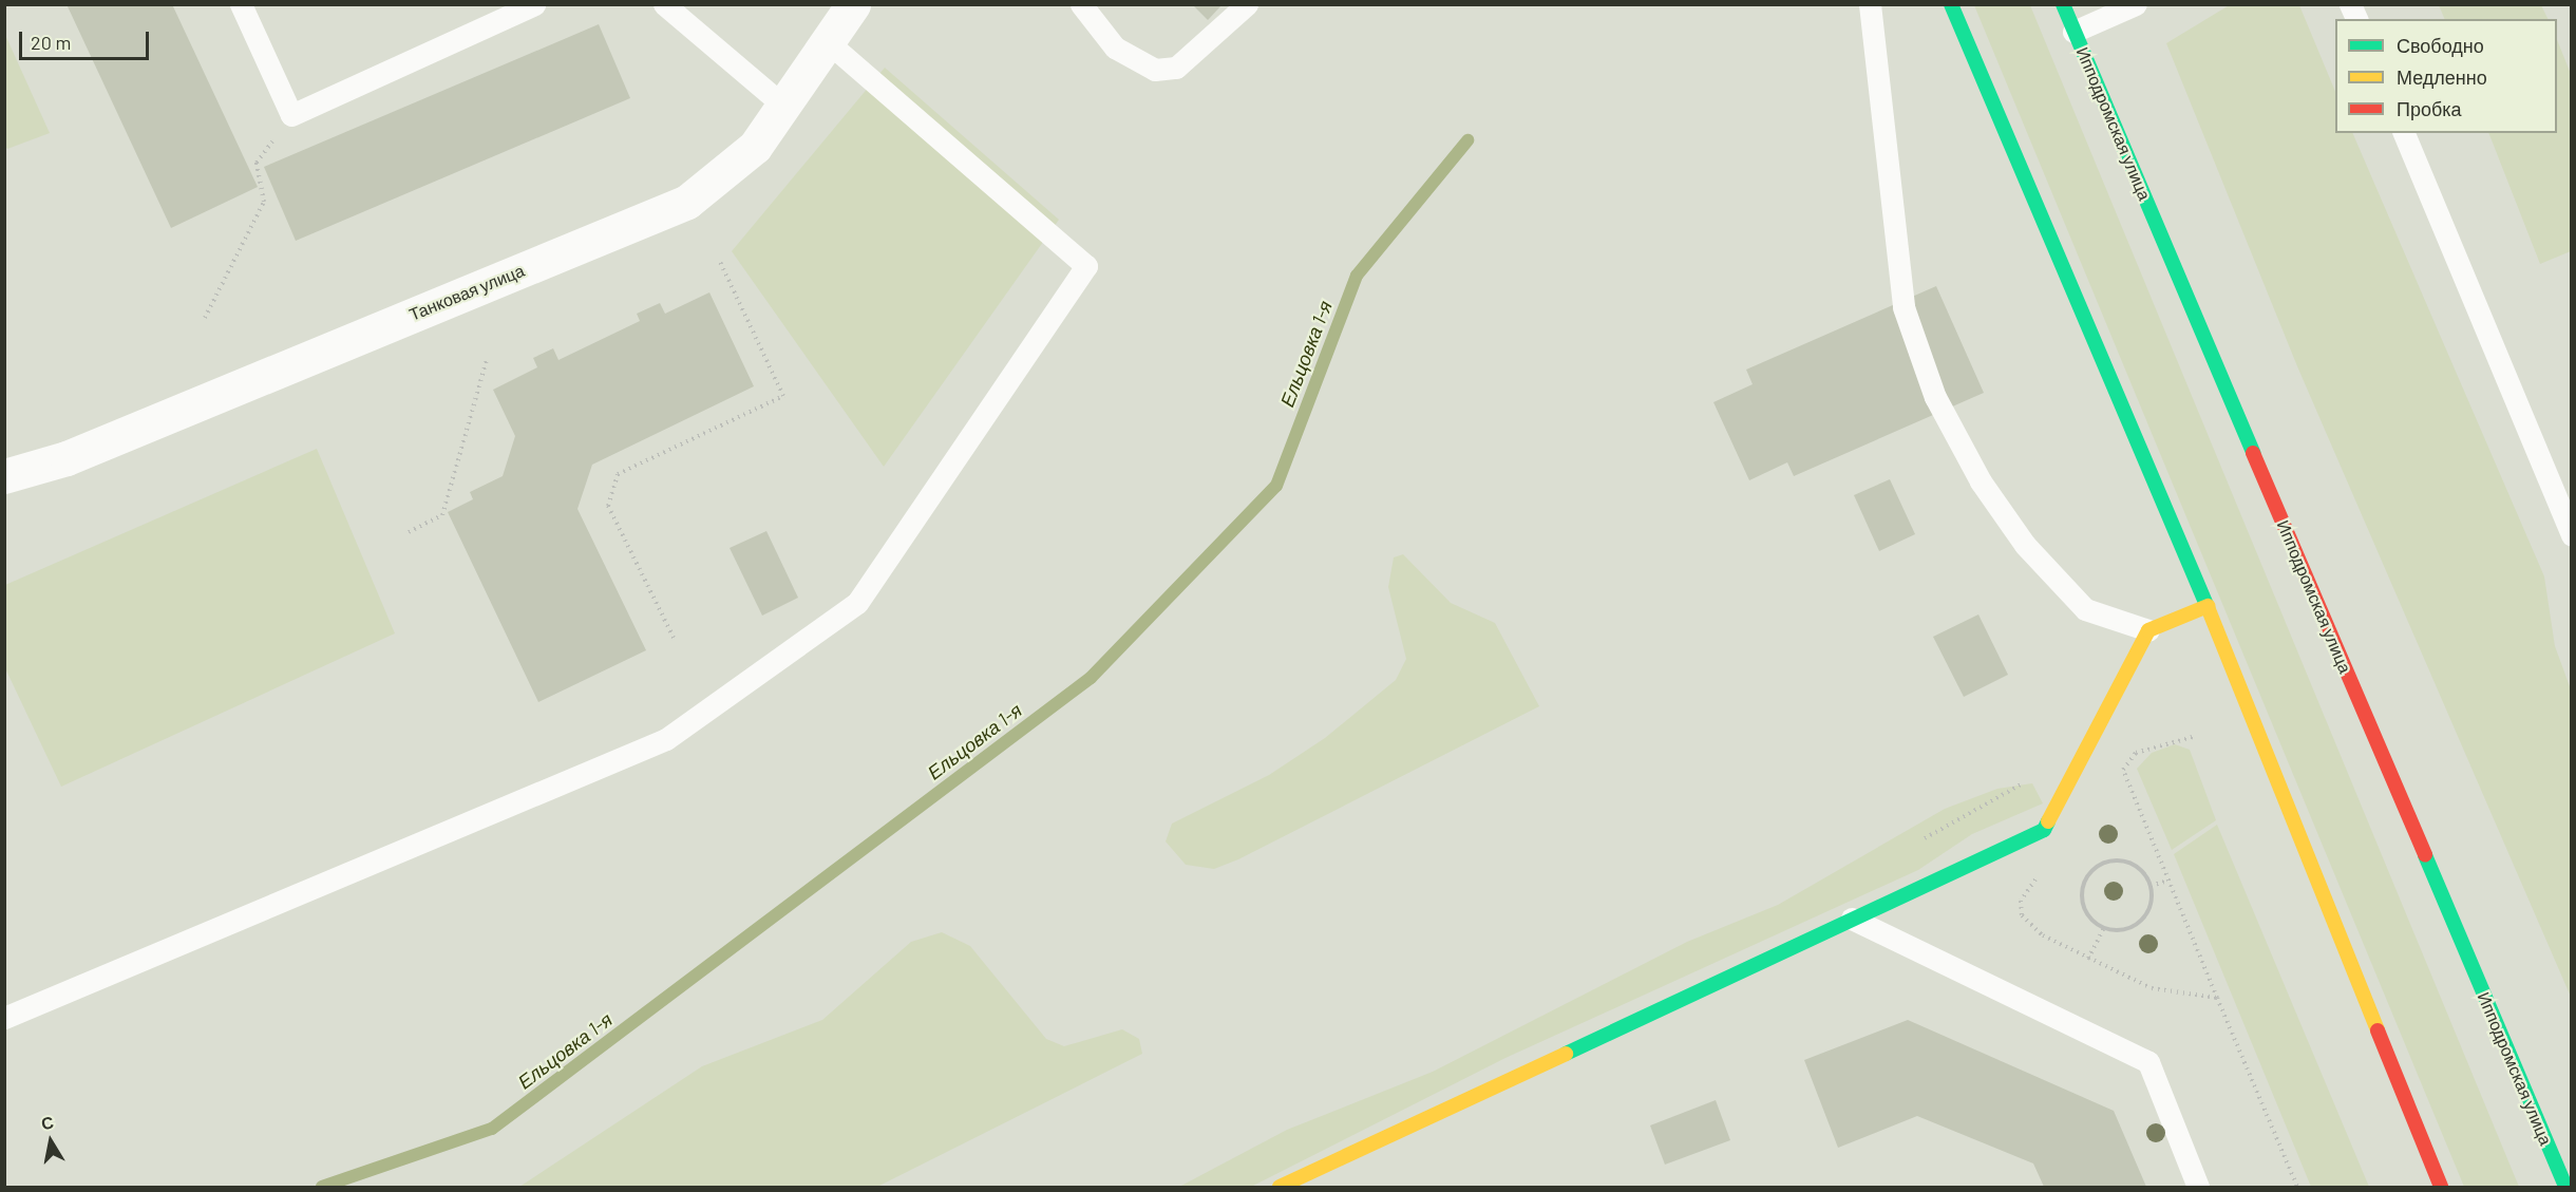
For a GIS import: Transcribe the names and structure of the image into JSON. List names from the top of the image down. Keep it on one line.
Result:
{"streets":{"main road":["Ипподромская улица"],"street":["Танковая улица"]},"water":["Ельцовка 1-я"],"legend":["Свободно","Медленно","Пробка"],"scale_bar":"20 m","north":"top"}
